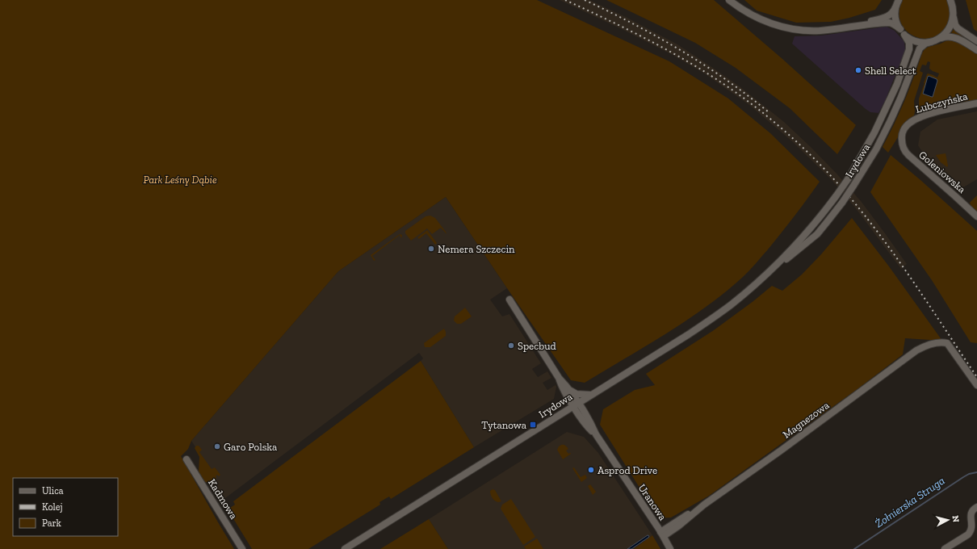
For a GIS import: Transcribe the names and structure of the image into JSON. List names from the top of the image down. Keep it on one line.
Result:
{"streets":{"street":["Lubczyńska","Irydowa","Goleniowska","Magnezowa","Kadmowa","Uranowa"]},"crossings":[["Lubczyńska","Goleniowska"],["Irydowa","Uranowa"],["Magnezowa","Uranowa"]],"water":["Żołnierska Struga"],"parks":["Park Leśny Dąbie"],"places":{"other":["Shell Select","Nemera Szczecin","Specbud","Garo Polska","Asprod Drive"],"transit":["Tytanowa"]},"legend":["Ulica","Kolej","Park"],"north":"right"}
